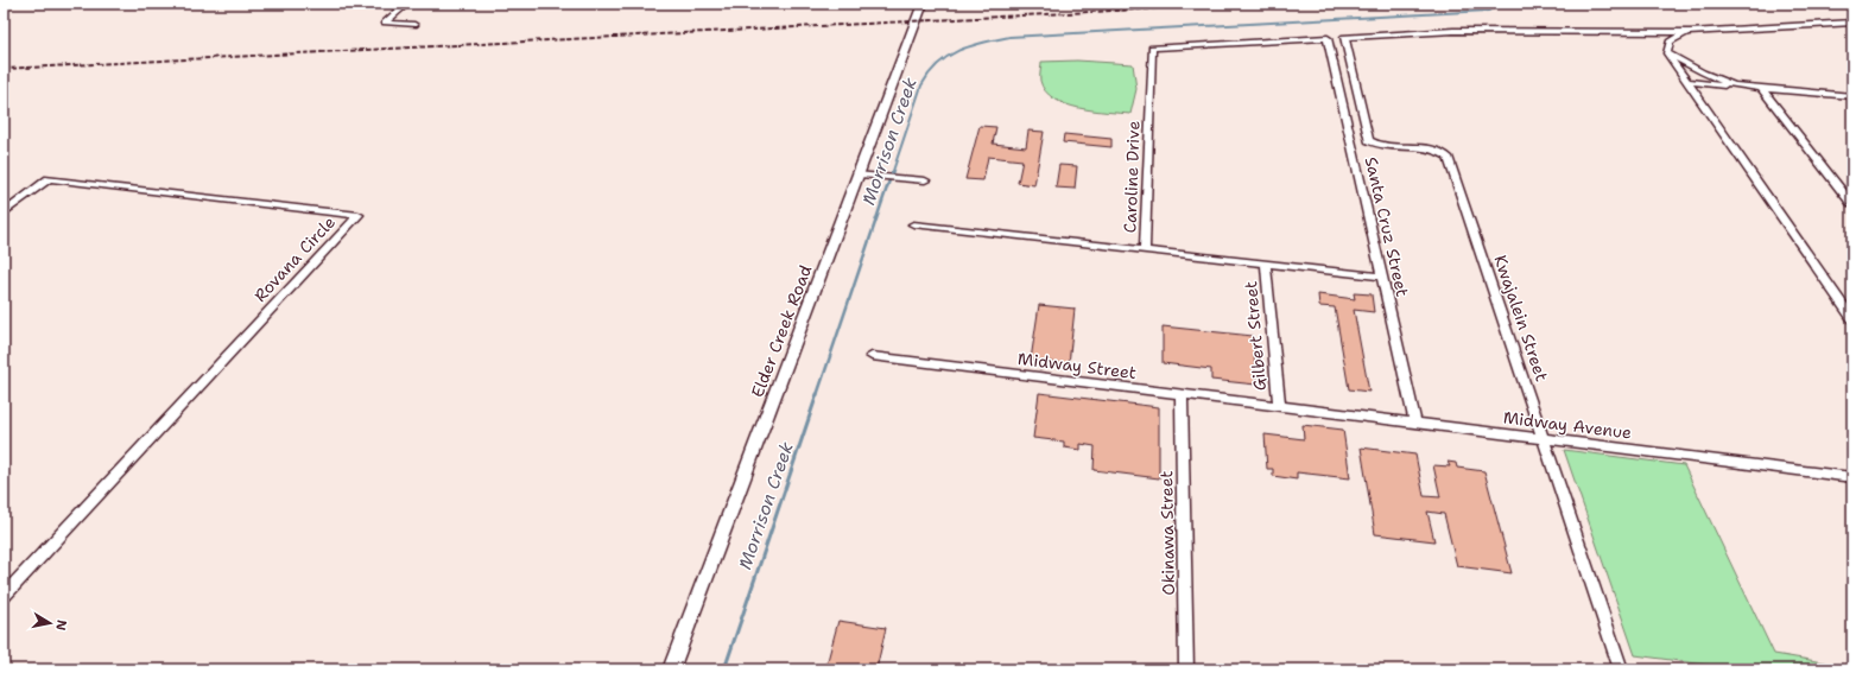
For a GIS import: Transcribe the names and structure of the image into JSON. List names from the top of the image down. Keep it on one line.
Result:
{"streets":{"street":["Caroline Drive","Santa Cruz Street","Rovana Circle","Kwajalein Street","Elder Creek Road","Gilbert Street","Midway Street","Midway Avenue","Okinawa Street"]},"crossings":[["Caroline Drive","Santa Cruz Street"],["Santa Cruz Street","Midway Avenue"],["Kwajalein Street","Midway Avenue"],["Gilbert Street","Midway Street"],["Gilbert Street","Midway Avenue"],["Midway Street","Midway Avenue"],["Midway Street","Okinawa Street"]],"water":["Morrison Creek"],"north":"right"}
